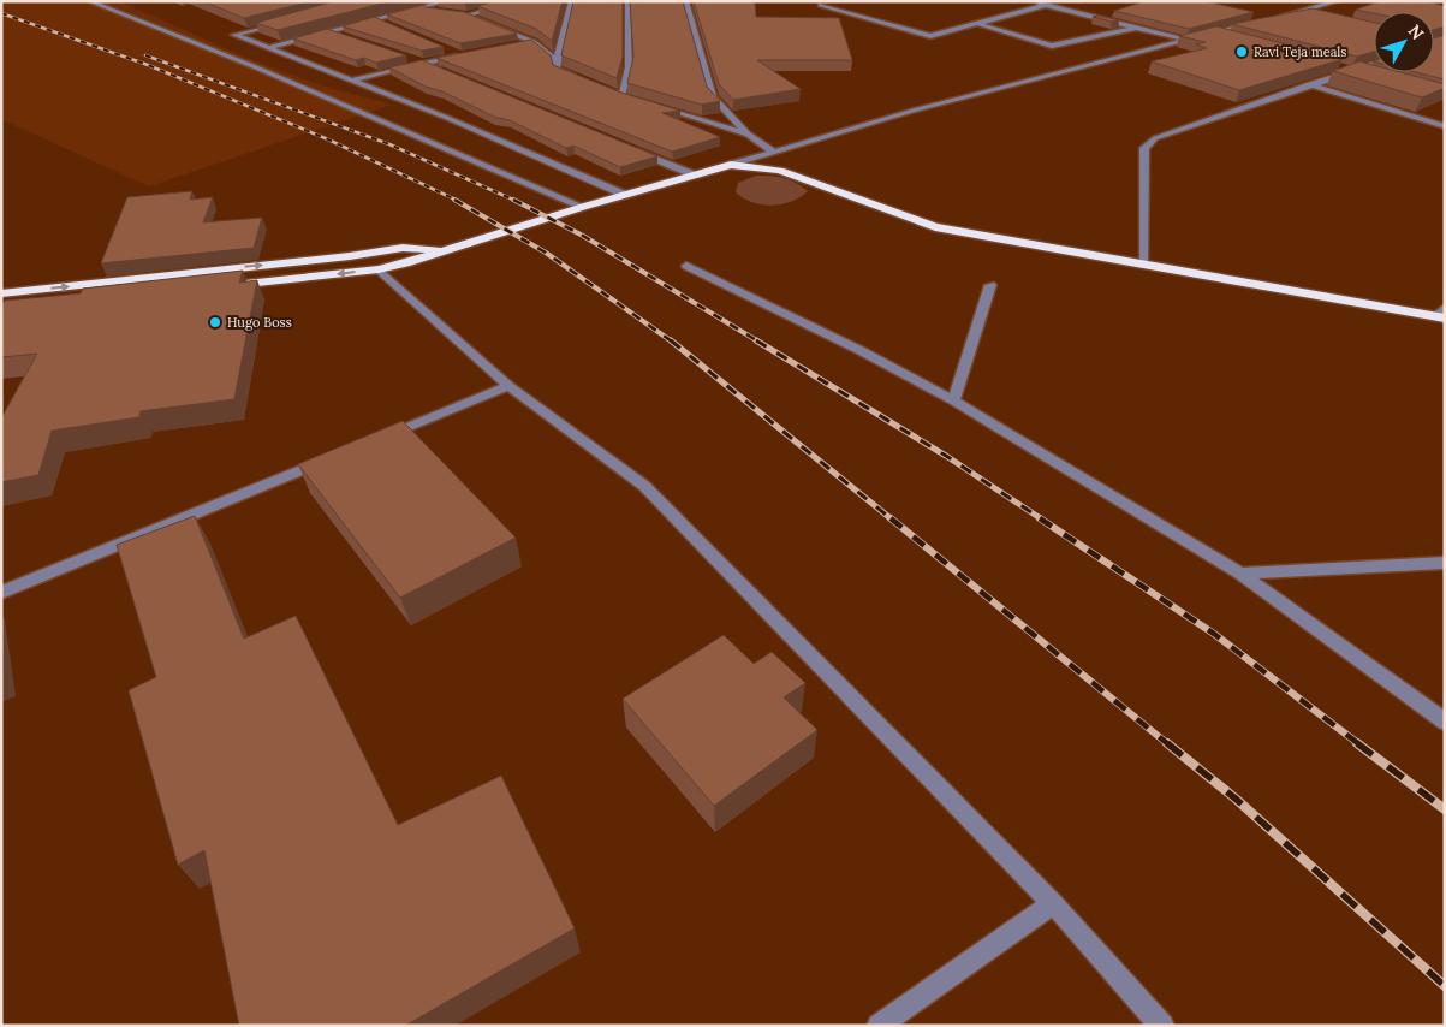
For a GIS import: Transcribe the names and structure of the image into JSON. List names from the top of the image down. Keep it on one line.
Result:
{"places":["Ravi Teja meals","Hugo Boss"],"north":"top right"}
